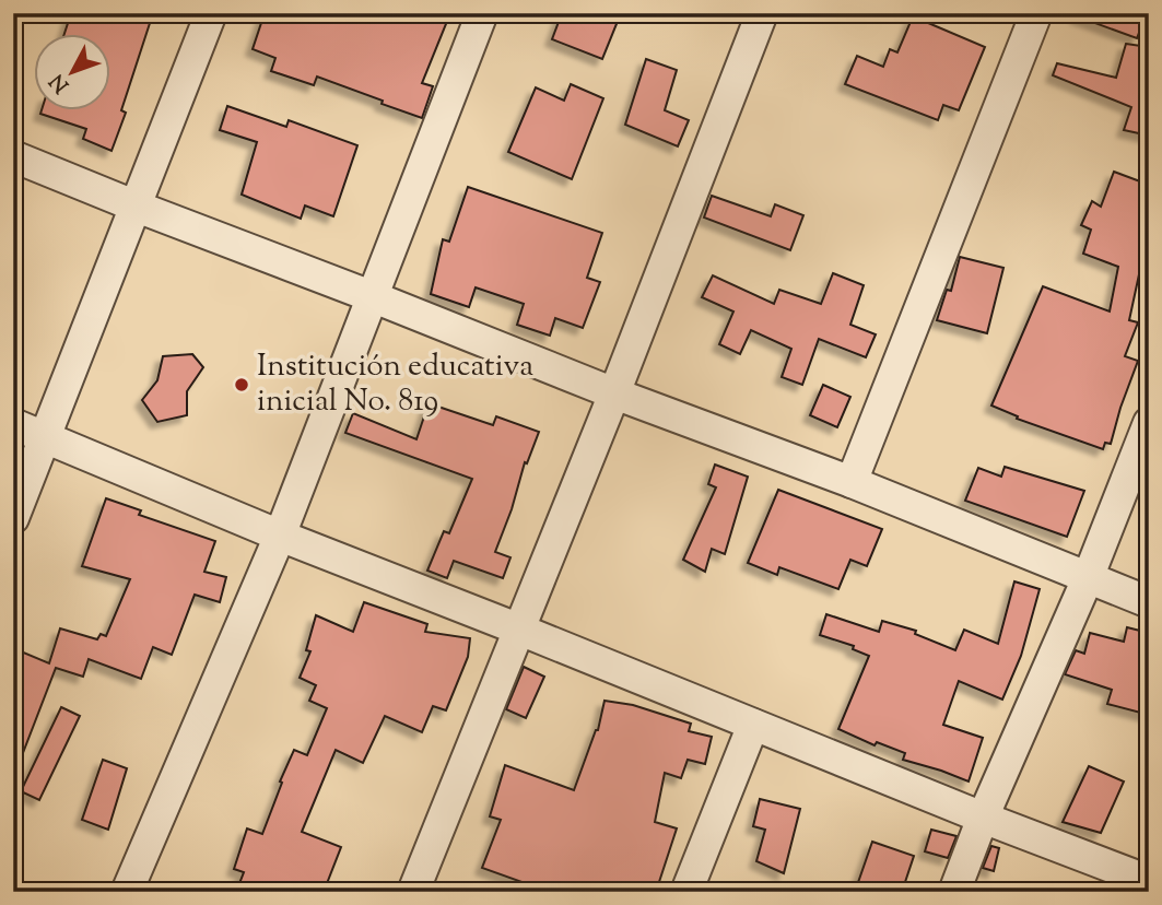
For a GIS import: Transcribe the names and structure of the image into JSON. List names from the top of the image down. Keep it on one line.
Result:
{"places":["Institución educativa inicial No. 819"],"north":"bottom left"}
